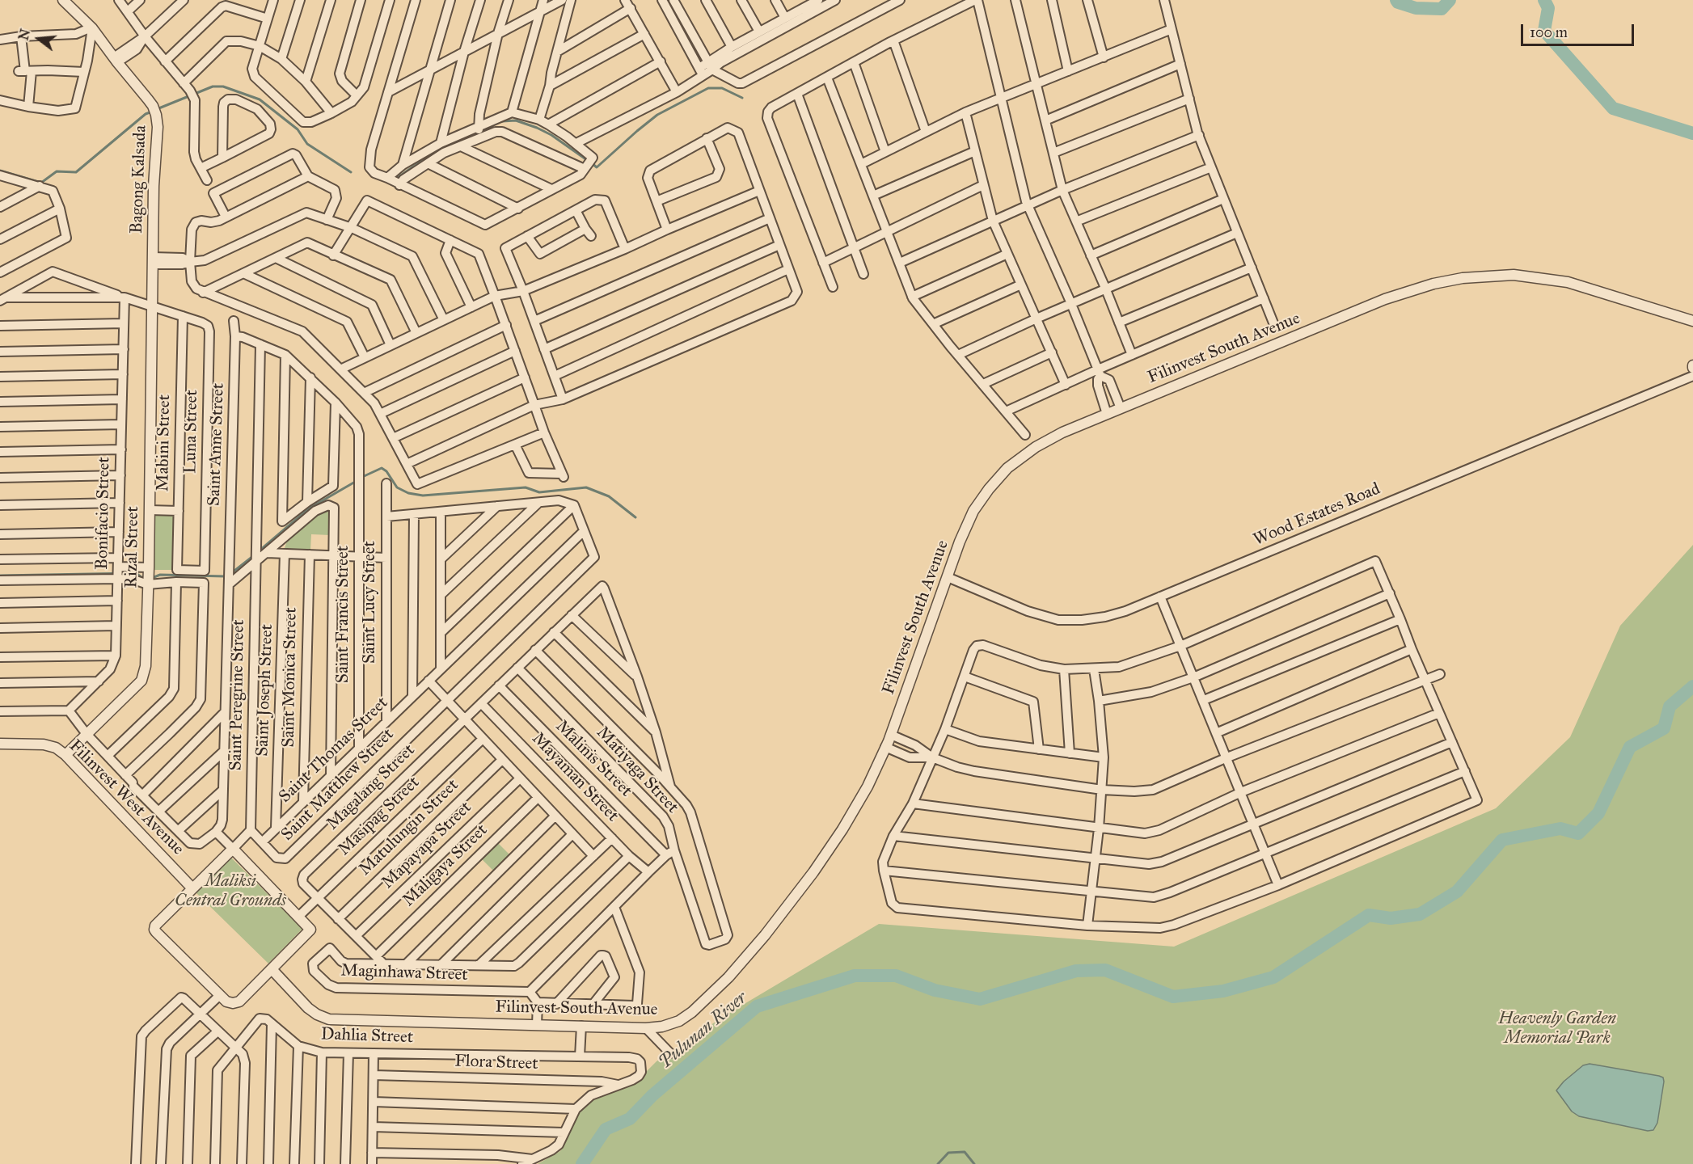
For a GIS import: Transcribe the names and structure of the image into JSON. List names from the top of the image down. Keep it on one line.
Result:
{"streets":{"street":["Bagong Kalsada","Filinvest South Avenue","Luna Street","Mabini Street","Saint Anne Street","Bonifacio Street","Wood Estates Road","Rizal Street","Saint Lucy Street","Saint Francis Street","Saint Monica Street","Saint Joseph Street","Saint Peregrine Street","Saint Thomas Street","Malinis Street","Matiyaga Street","Mayaman Street","Saint Matthew Street","Magalang Street","Filinvest West Avenue","Masipag Street","Matulungin Street","Mapayapa Street","Maligaya Street","Maginhawa Street","Dahlia Street","Flora Street"]},"crossings":[["Bagong Kalsada","Luna Street"],["Bagong Kalsada","Rizal Street"],["Filinvest South Avenue","Wood Estates Road"],["Luna Street","Mabini Street"],["Luna Street","Bonifacio Street"],["Luna Street","Rizal Street"],["Saint Anne Street","Saint Francis Street"],["Rizal Street","Filinvest West Avenue"],["Saint Lucy Street","Saint Thomas Street"],["Saint Francis Street","Saint Peregrine Street"],["Saint Francis Street","Saint Thomas Street"],["Saint Monica Street","Saint Thomas Street"],["Saint Joseph Street","Saint Thomas Street"],["Saint Peregrine Street","Saint Matthew Street"],["Saint Thomas Street","Saint Matthew Street"],["Malinis Street","Magalang Street"],["Matiyaga Street","Magalang Street"],["Mayaman Street","Magalang Street"],["Magalang Street","Masipag Street"],["Maligaya Street","Maginhawa Street"],["Dahlia Street","Flora Street"]],"water":["Pulunan River"],"parks":["Maliksi Central Grounds","Heavenly Garden Memorial Park"],"scale_bar":"100 m","north":"left"}
